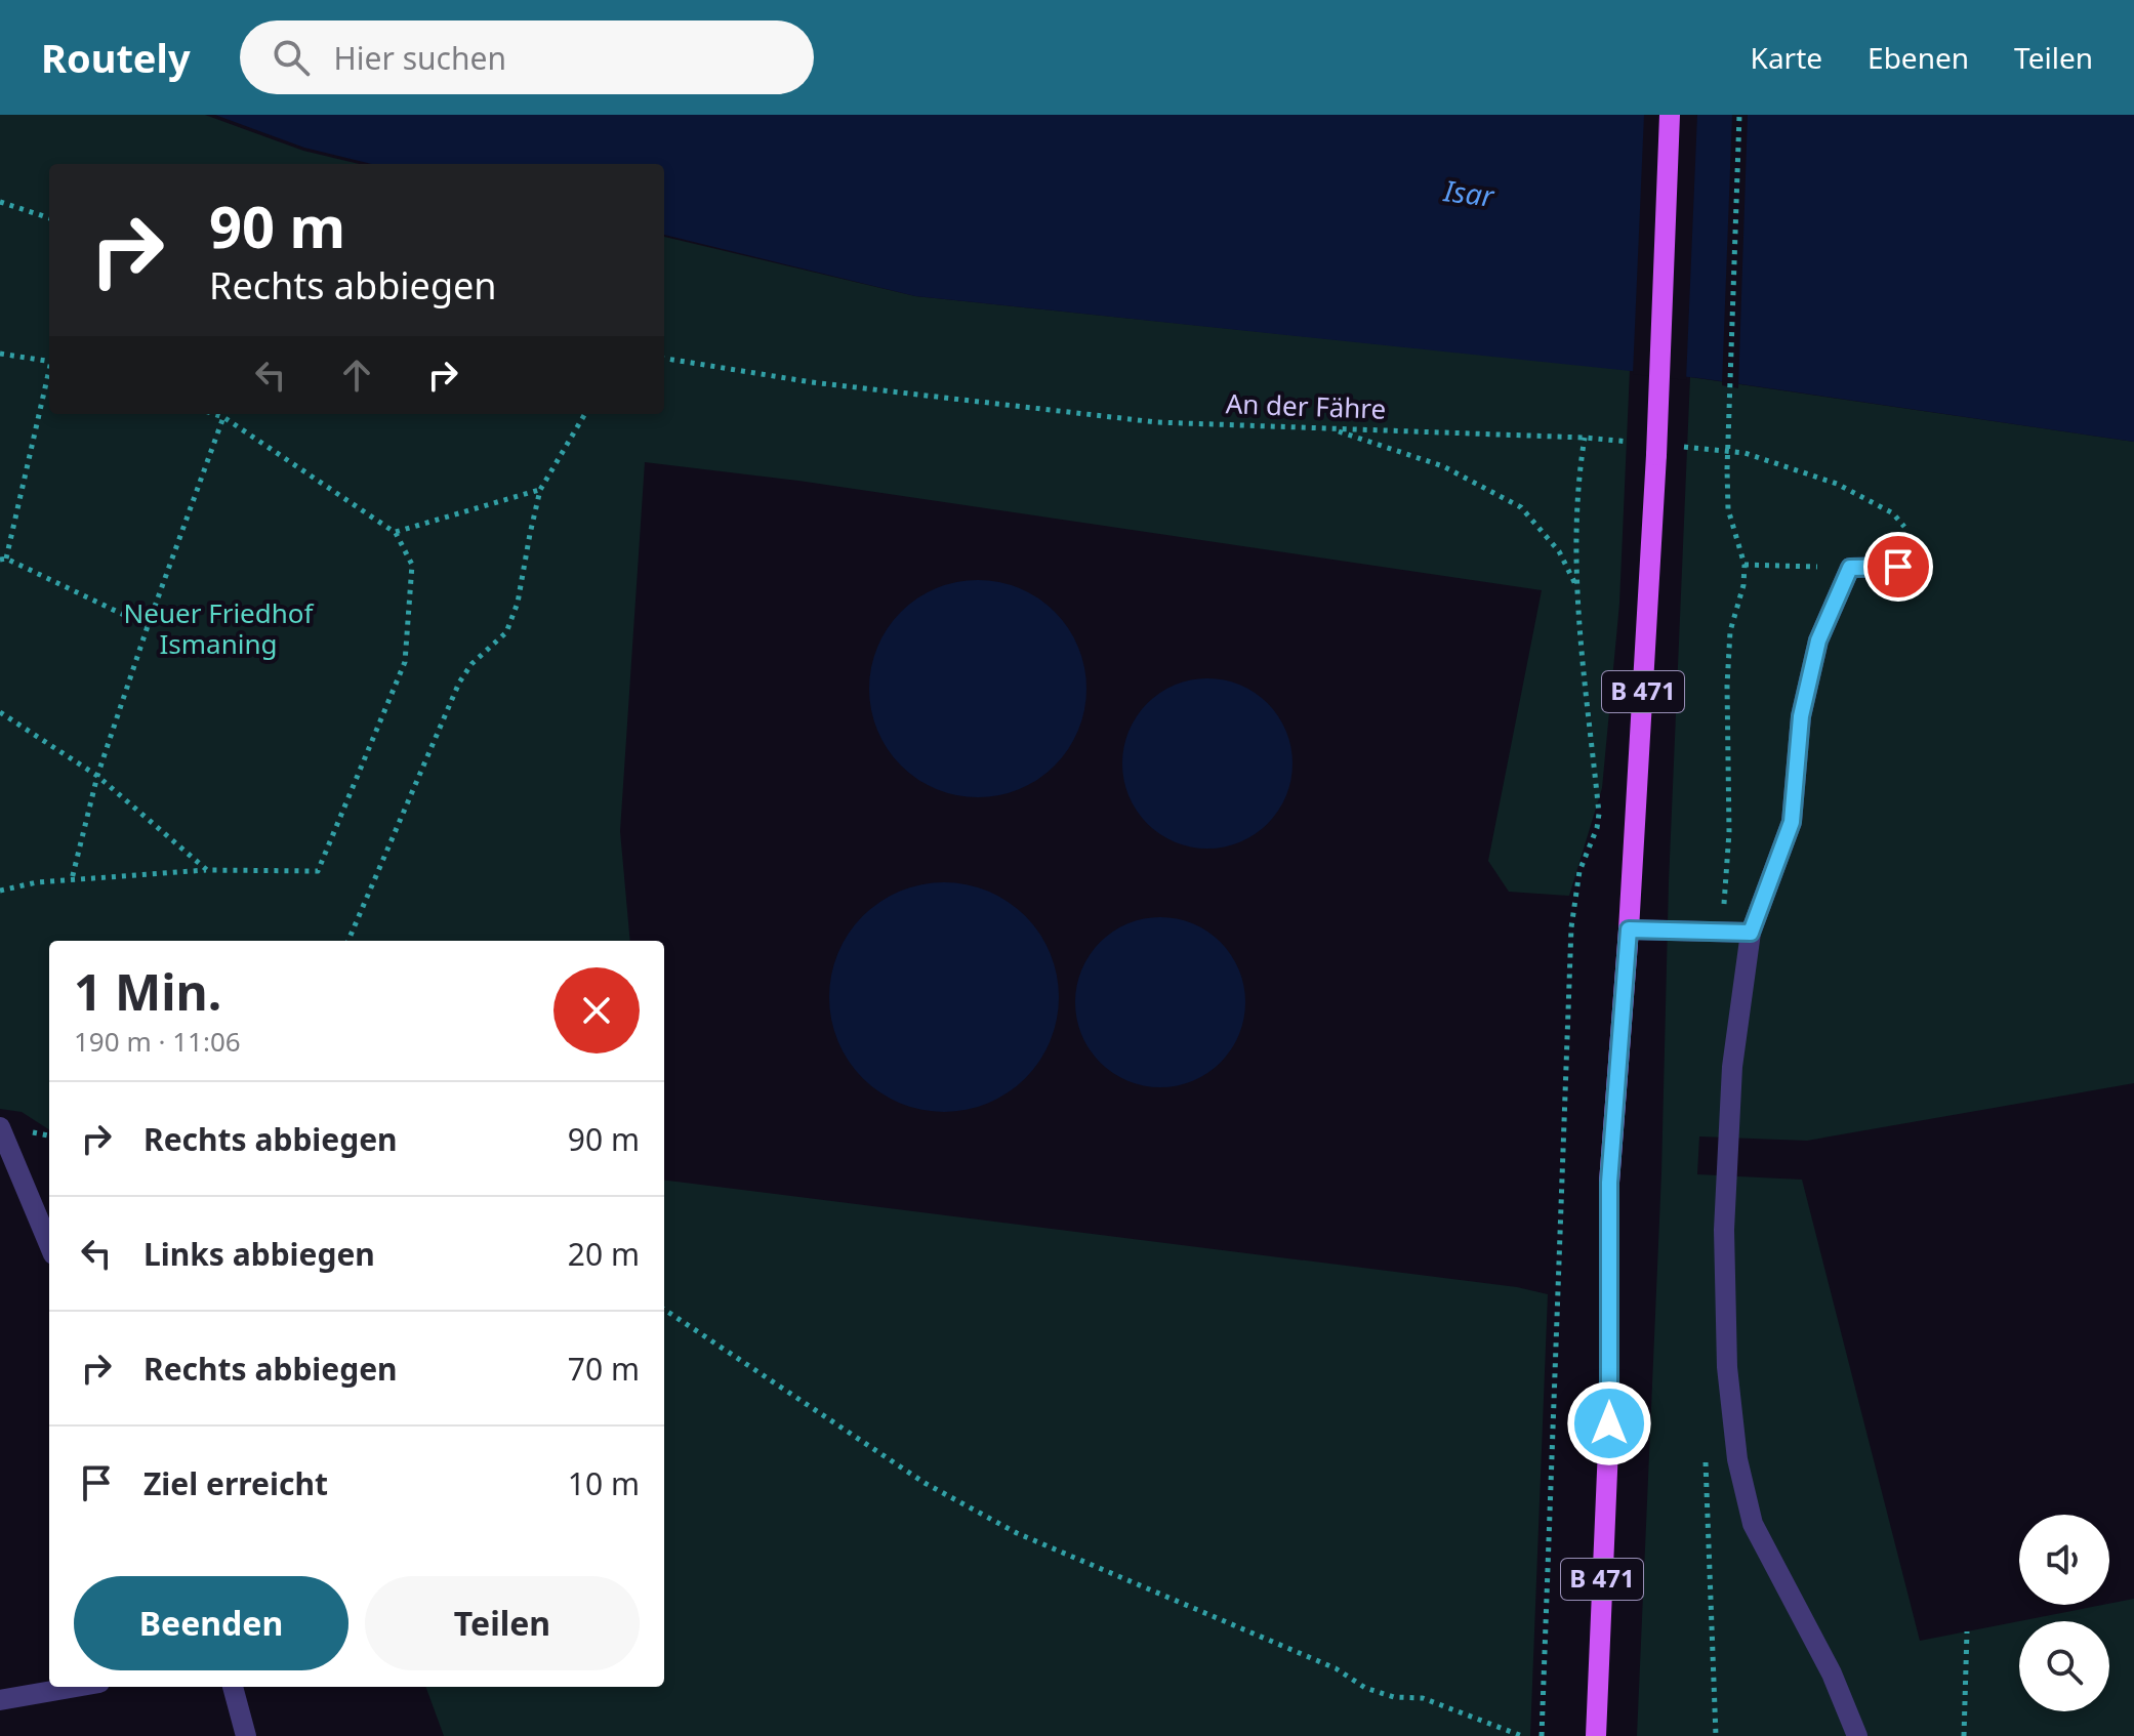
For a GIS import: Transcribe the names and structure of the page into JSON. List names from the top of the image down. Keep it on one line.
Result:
{"streets":{"main road":["B 471"],"path":["An der Fähre"]},"water":["Isar"],"parks":["Neuer Friedhof Ismaning"],"page":{"header":"Routely","search":"Hier suchen","nav":["Karte","Ebenen","Teilen"],"turn":["90 m","Rechts abbiegen"],"heading":["1 Min.","190 m · 11:06"],"list":[{"name":"Rechts abbiegen","value":"90 m"},{"name":"Links abbiegen","value":"20 m"},{"name":"Rechts abbiegen","value":"70 m"},{"name":"Ziel erreicht","value":"10 m"}],"buttons":["Beenden","Teilen"]}}
